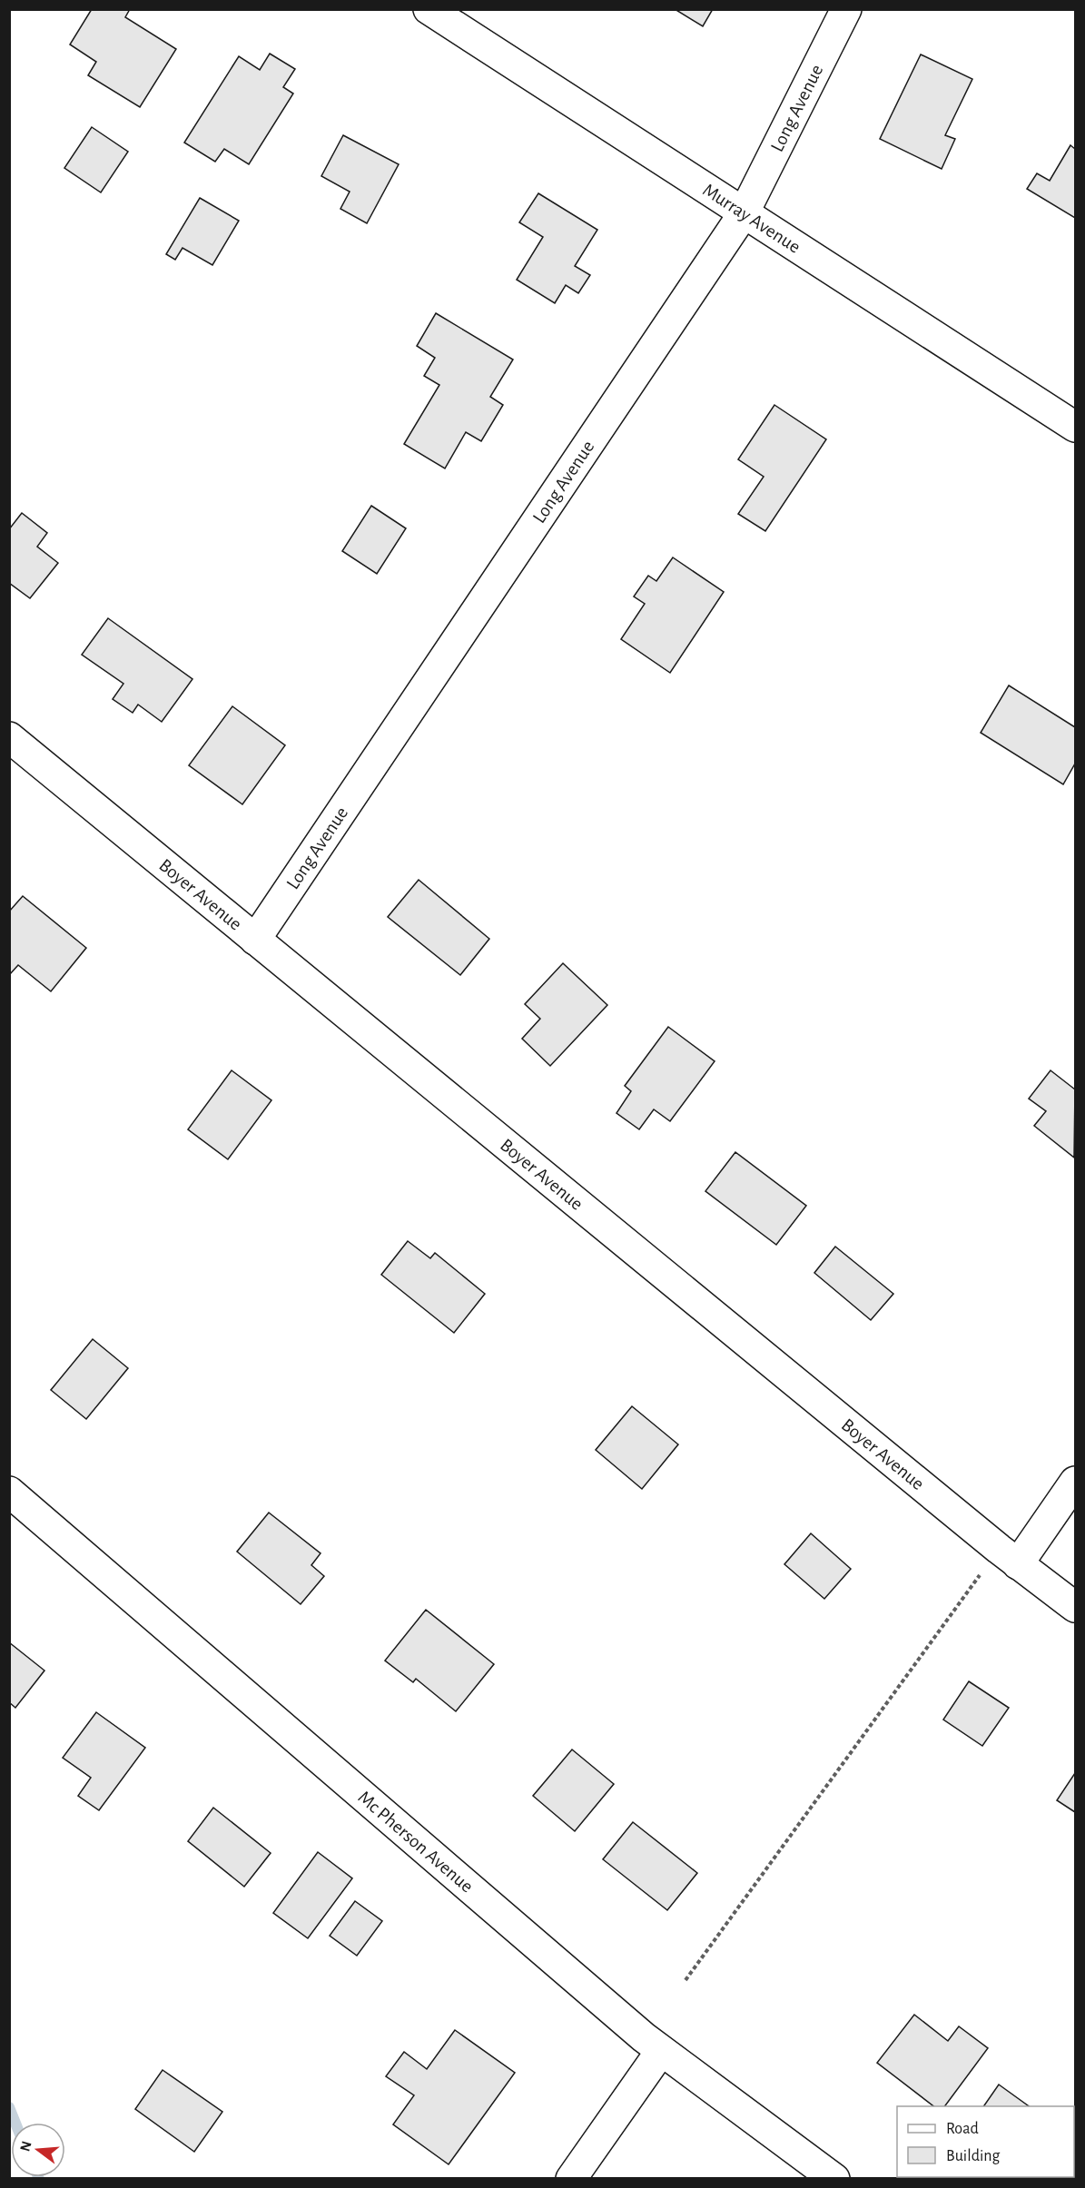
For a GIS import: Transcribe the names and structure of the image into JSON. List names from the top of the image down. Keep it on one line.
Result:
{"streets":{"street":["Long Avenue","Murray Avenue","Boyer Avenue","Mc Pherson Avenue"]},"crossings":[["Long Avenue","Murray Avenue"],["Long Avenue","Boyer Avenue"]],"legend":["Road","Building"],"north":"left"}
